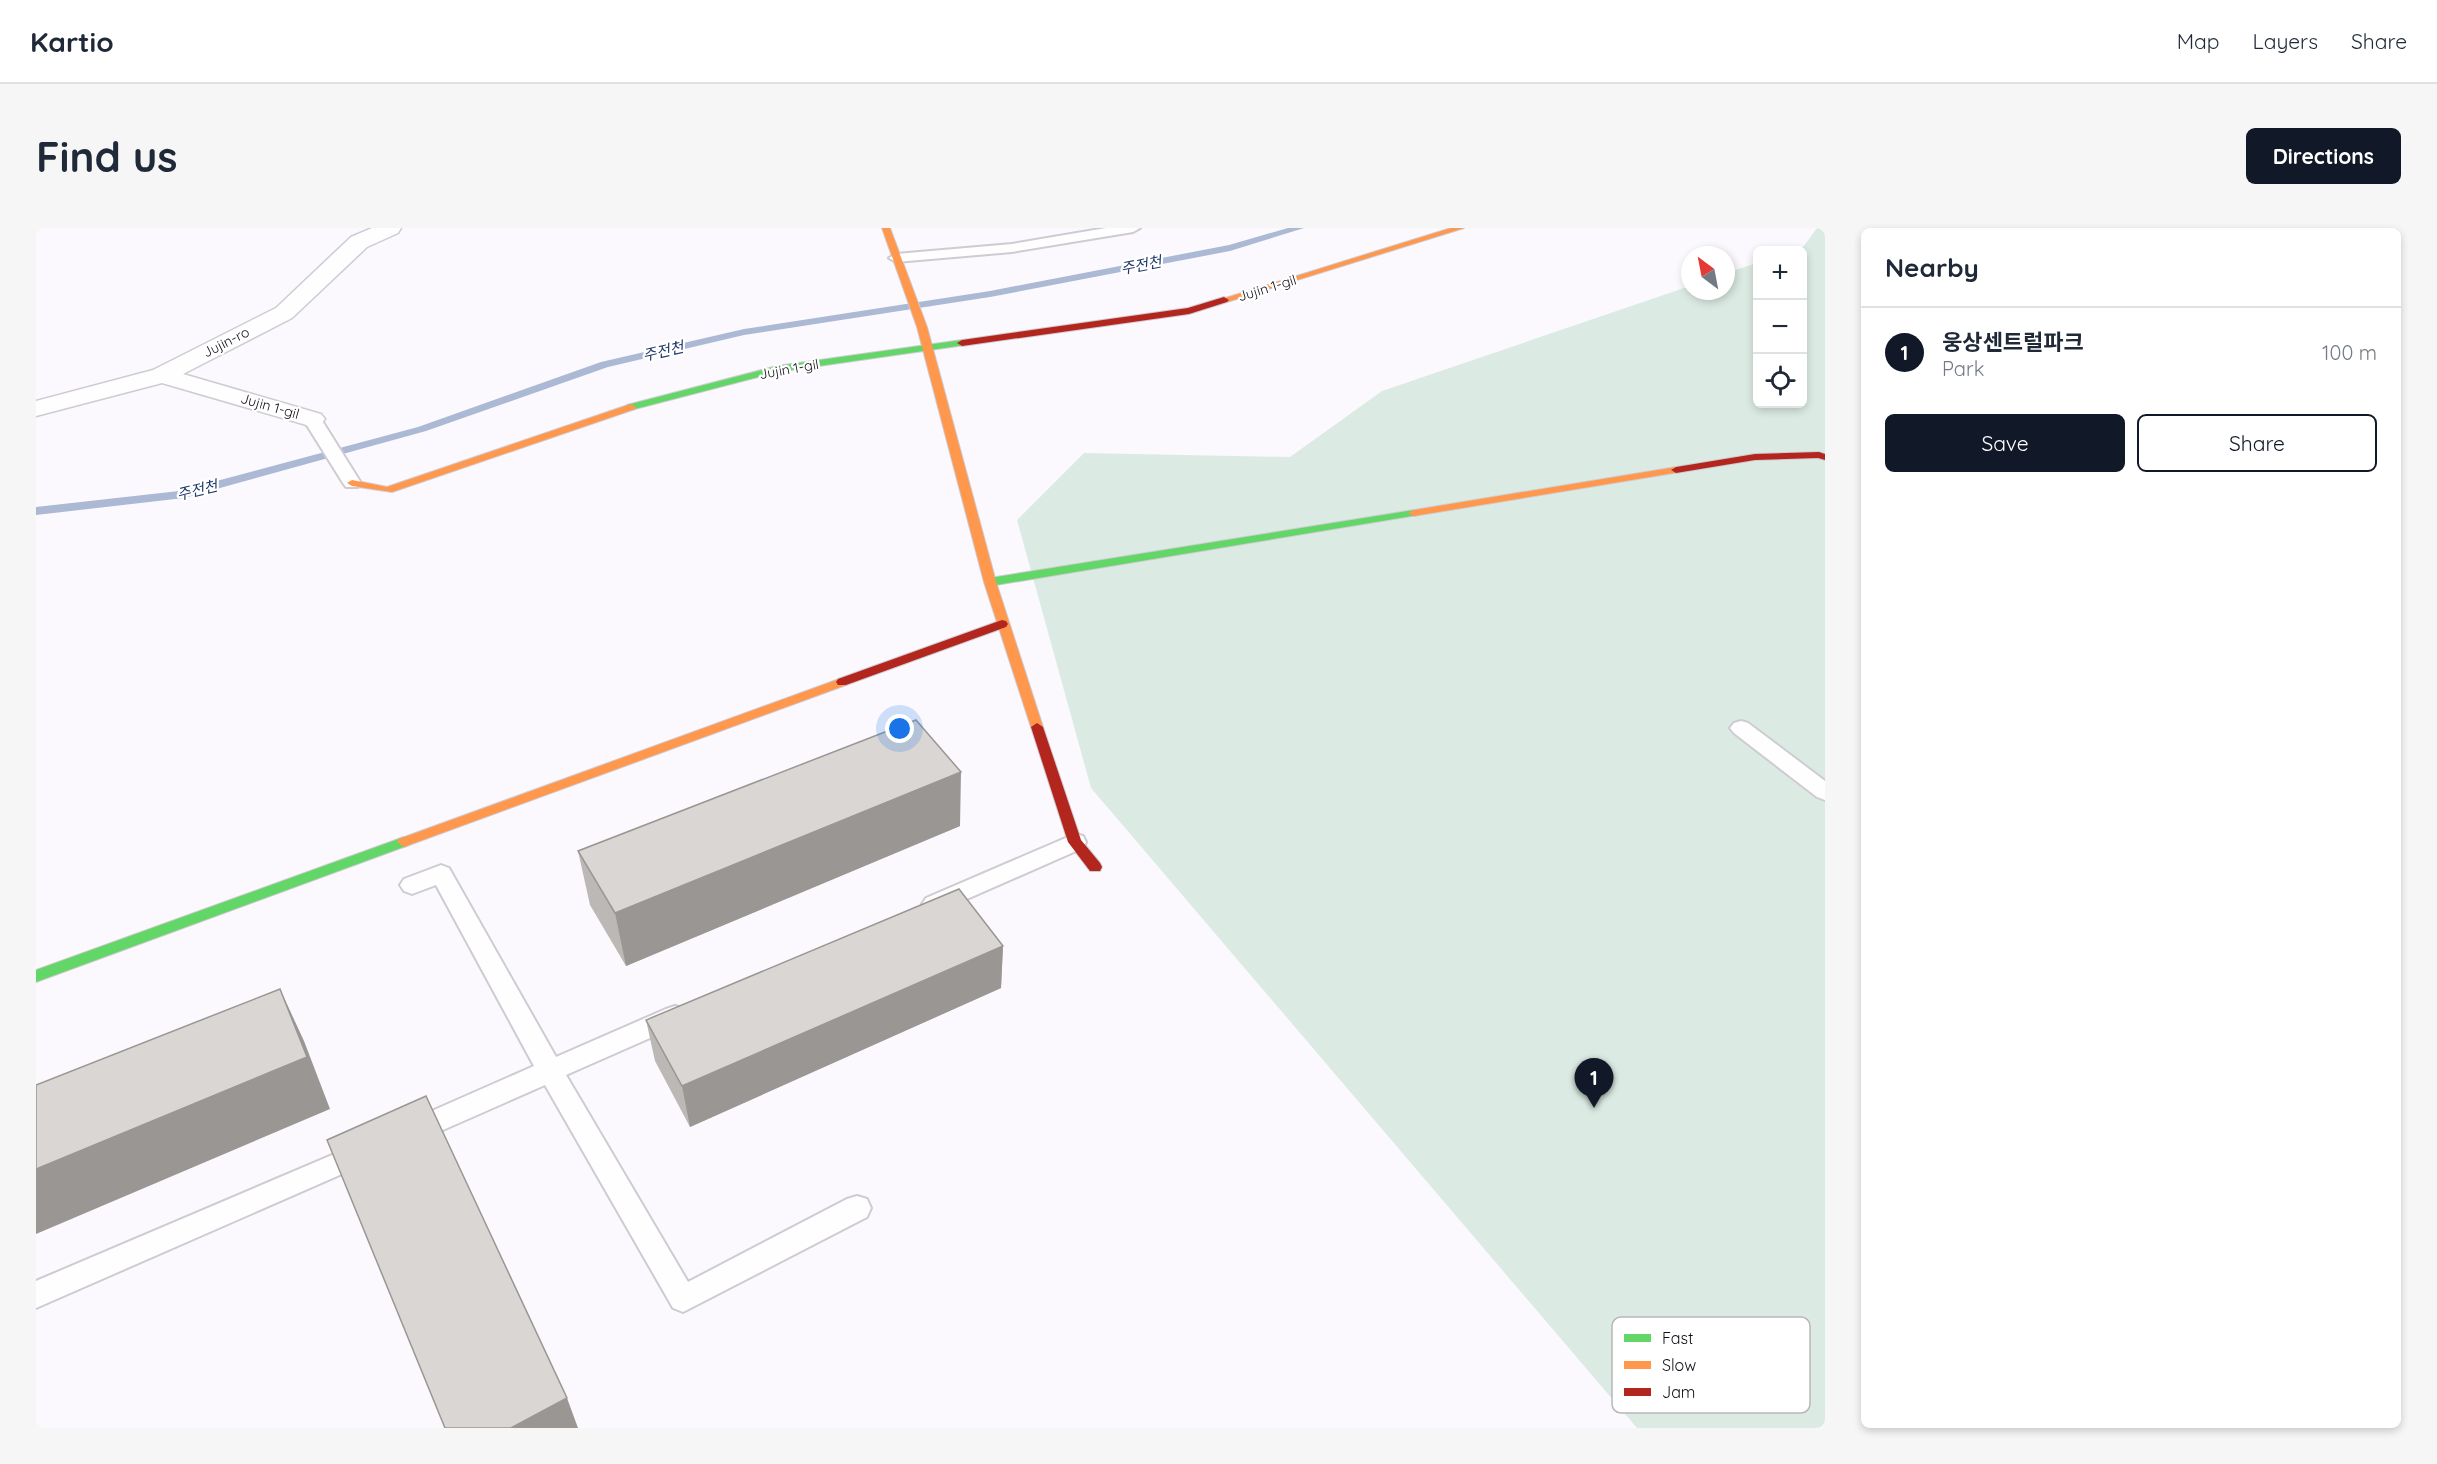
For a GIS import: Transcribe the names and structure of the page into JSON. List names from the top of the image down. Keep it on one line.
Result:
{"streets":{"street":["Jujin 1-gil","Jujin-ro"]},"crossings":[["Jujin 1-gil","Jujin-ro"]],"water":["주전천"],"legend":["Fast","Slow","Jam"],"north":"top left","page":{"header":"Kartio","nav":["Map","Layers","Share"],"buttons":["Directions",["Save","Share"]],"title":"Find us","heading":"Nearby","map_buttons":["+","−"],"list":[{"mark":"1","name":"웅상센트럴파크","note":"Park","value":"100 m"}],"pins":"1"}}
